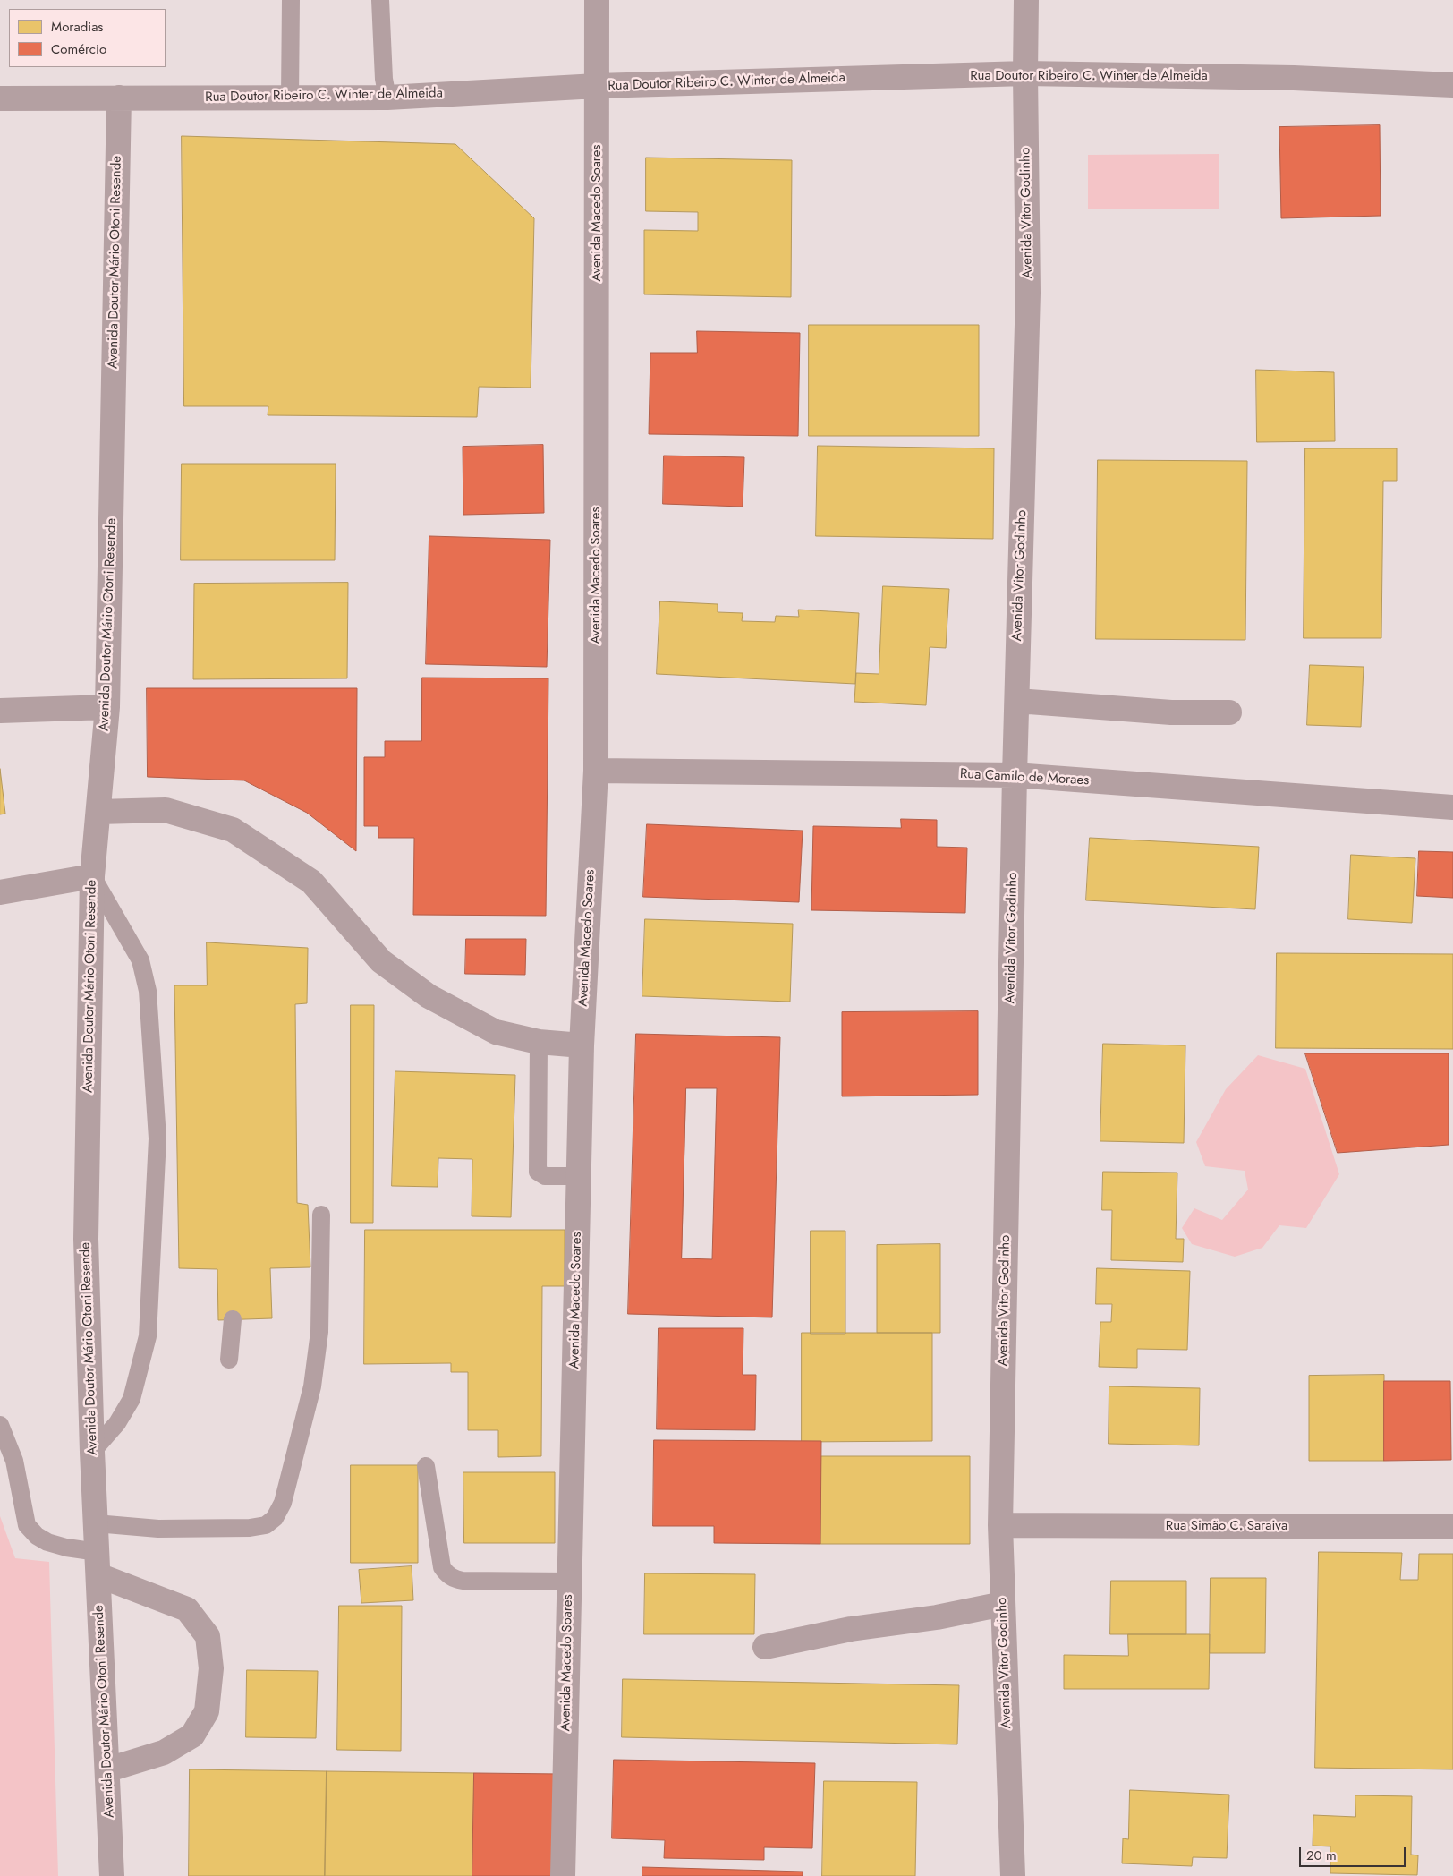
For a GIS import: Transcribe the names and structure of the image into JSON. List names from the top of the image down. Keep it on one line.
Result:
{"streets":{"street":["Rua Doutor Ribeiro C. Winter de Almeida","Avenida Macedo Soares","Avenida Vitor Godinho","Avenida Doutor Mário Otoni Resende","Rua Camilo de Moraes","Rua Simão C. Saraiva"]},"crossings":[["Rua Doutor Ribeiro C. Winter de Almeida","Avenida Macedo Soares"],["Rua Doutor Ribeiro C. Winter de Almeida","Avenida Vitor Godinho"],["Rua Doutor Ribeiro C. Winter de Almeida","Avenida Doutor Mário Otoni Resende"],["Avenida Macedo Soares","Rua Camilo de Moraes"],["Avenida Vitor Godinho","Rua Camilo de Moraes"],["Avenida Vitor Godinho","Rua Simão C. Saraiva"]],"legend":["Moradias","Comércio"],"scale_bar":"20 m"}
